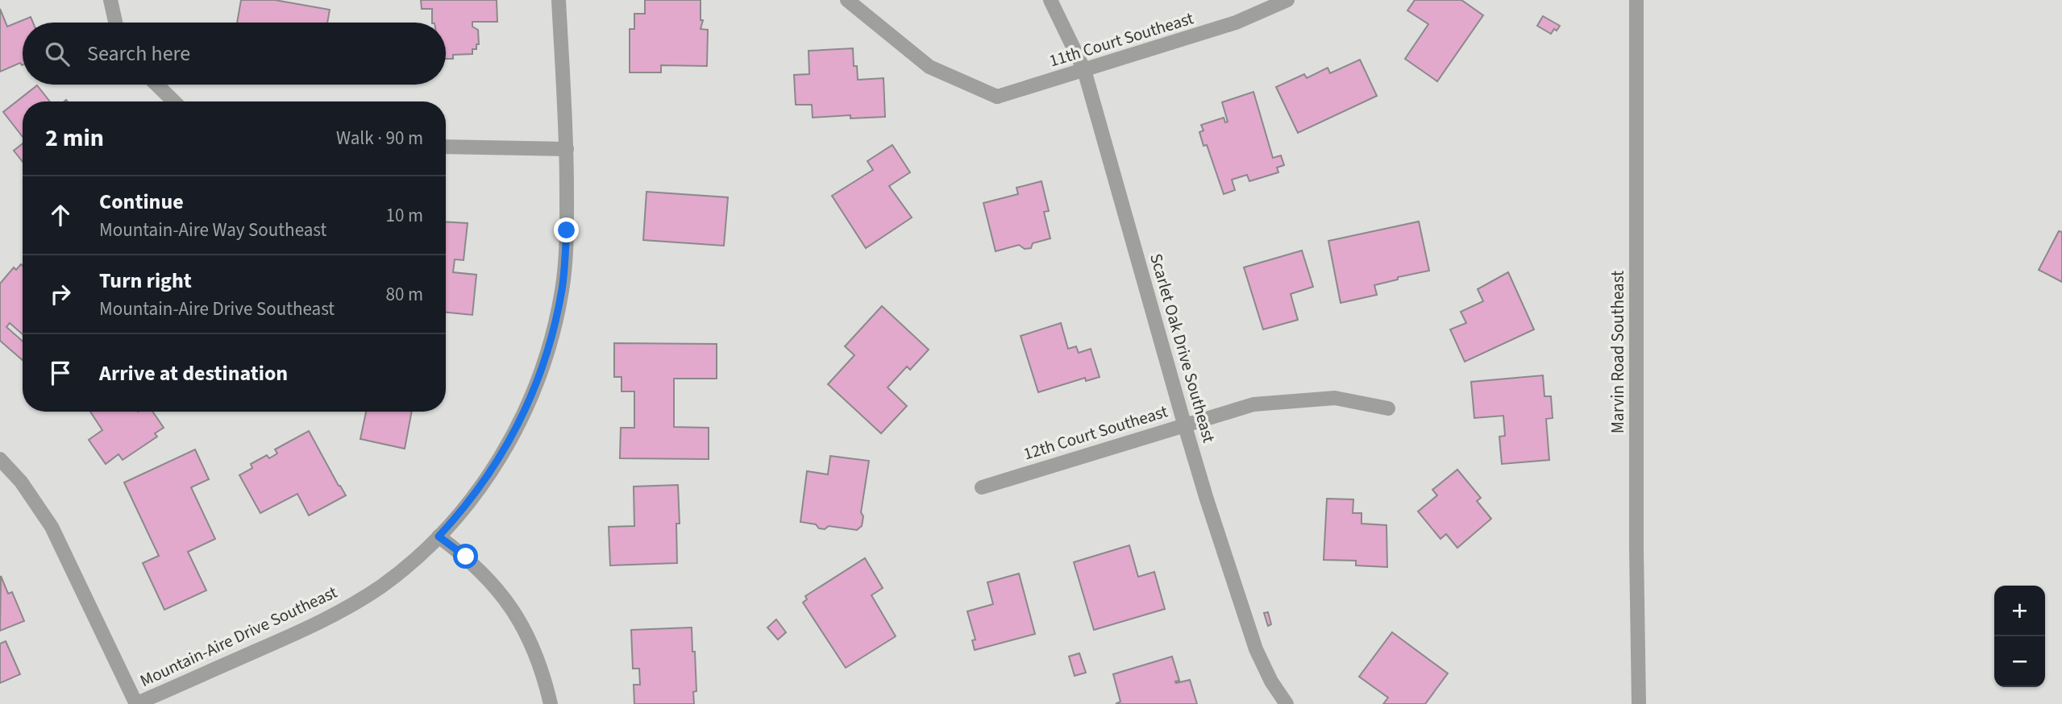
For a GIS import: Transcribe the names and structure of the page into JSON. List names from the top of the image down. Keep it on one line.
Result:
{"streets":{"street":["11th Court Southeast","Scarlet Oak Drive Southeast","Marvin Road Southeast","12th Court Southeast","Mountain-Aire Drive Southeast"]},"crossings":[["11th Court Southeast","Scarlet Oak Drive Southeast"],["Scarlet Oak Drive Southeast","12th Court Southeast"]],"page":{"search":"Search here","heading":["2 min","Walk · 90 m"],"list":[["Continue","Mountain-Aire Way Southeast","10 m"],["Turn right","Mountain-Aire Drive Southeast","80 m"],"Arrive at destination"],"map_buttons":["+","−"]}}
